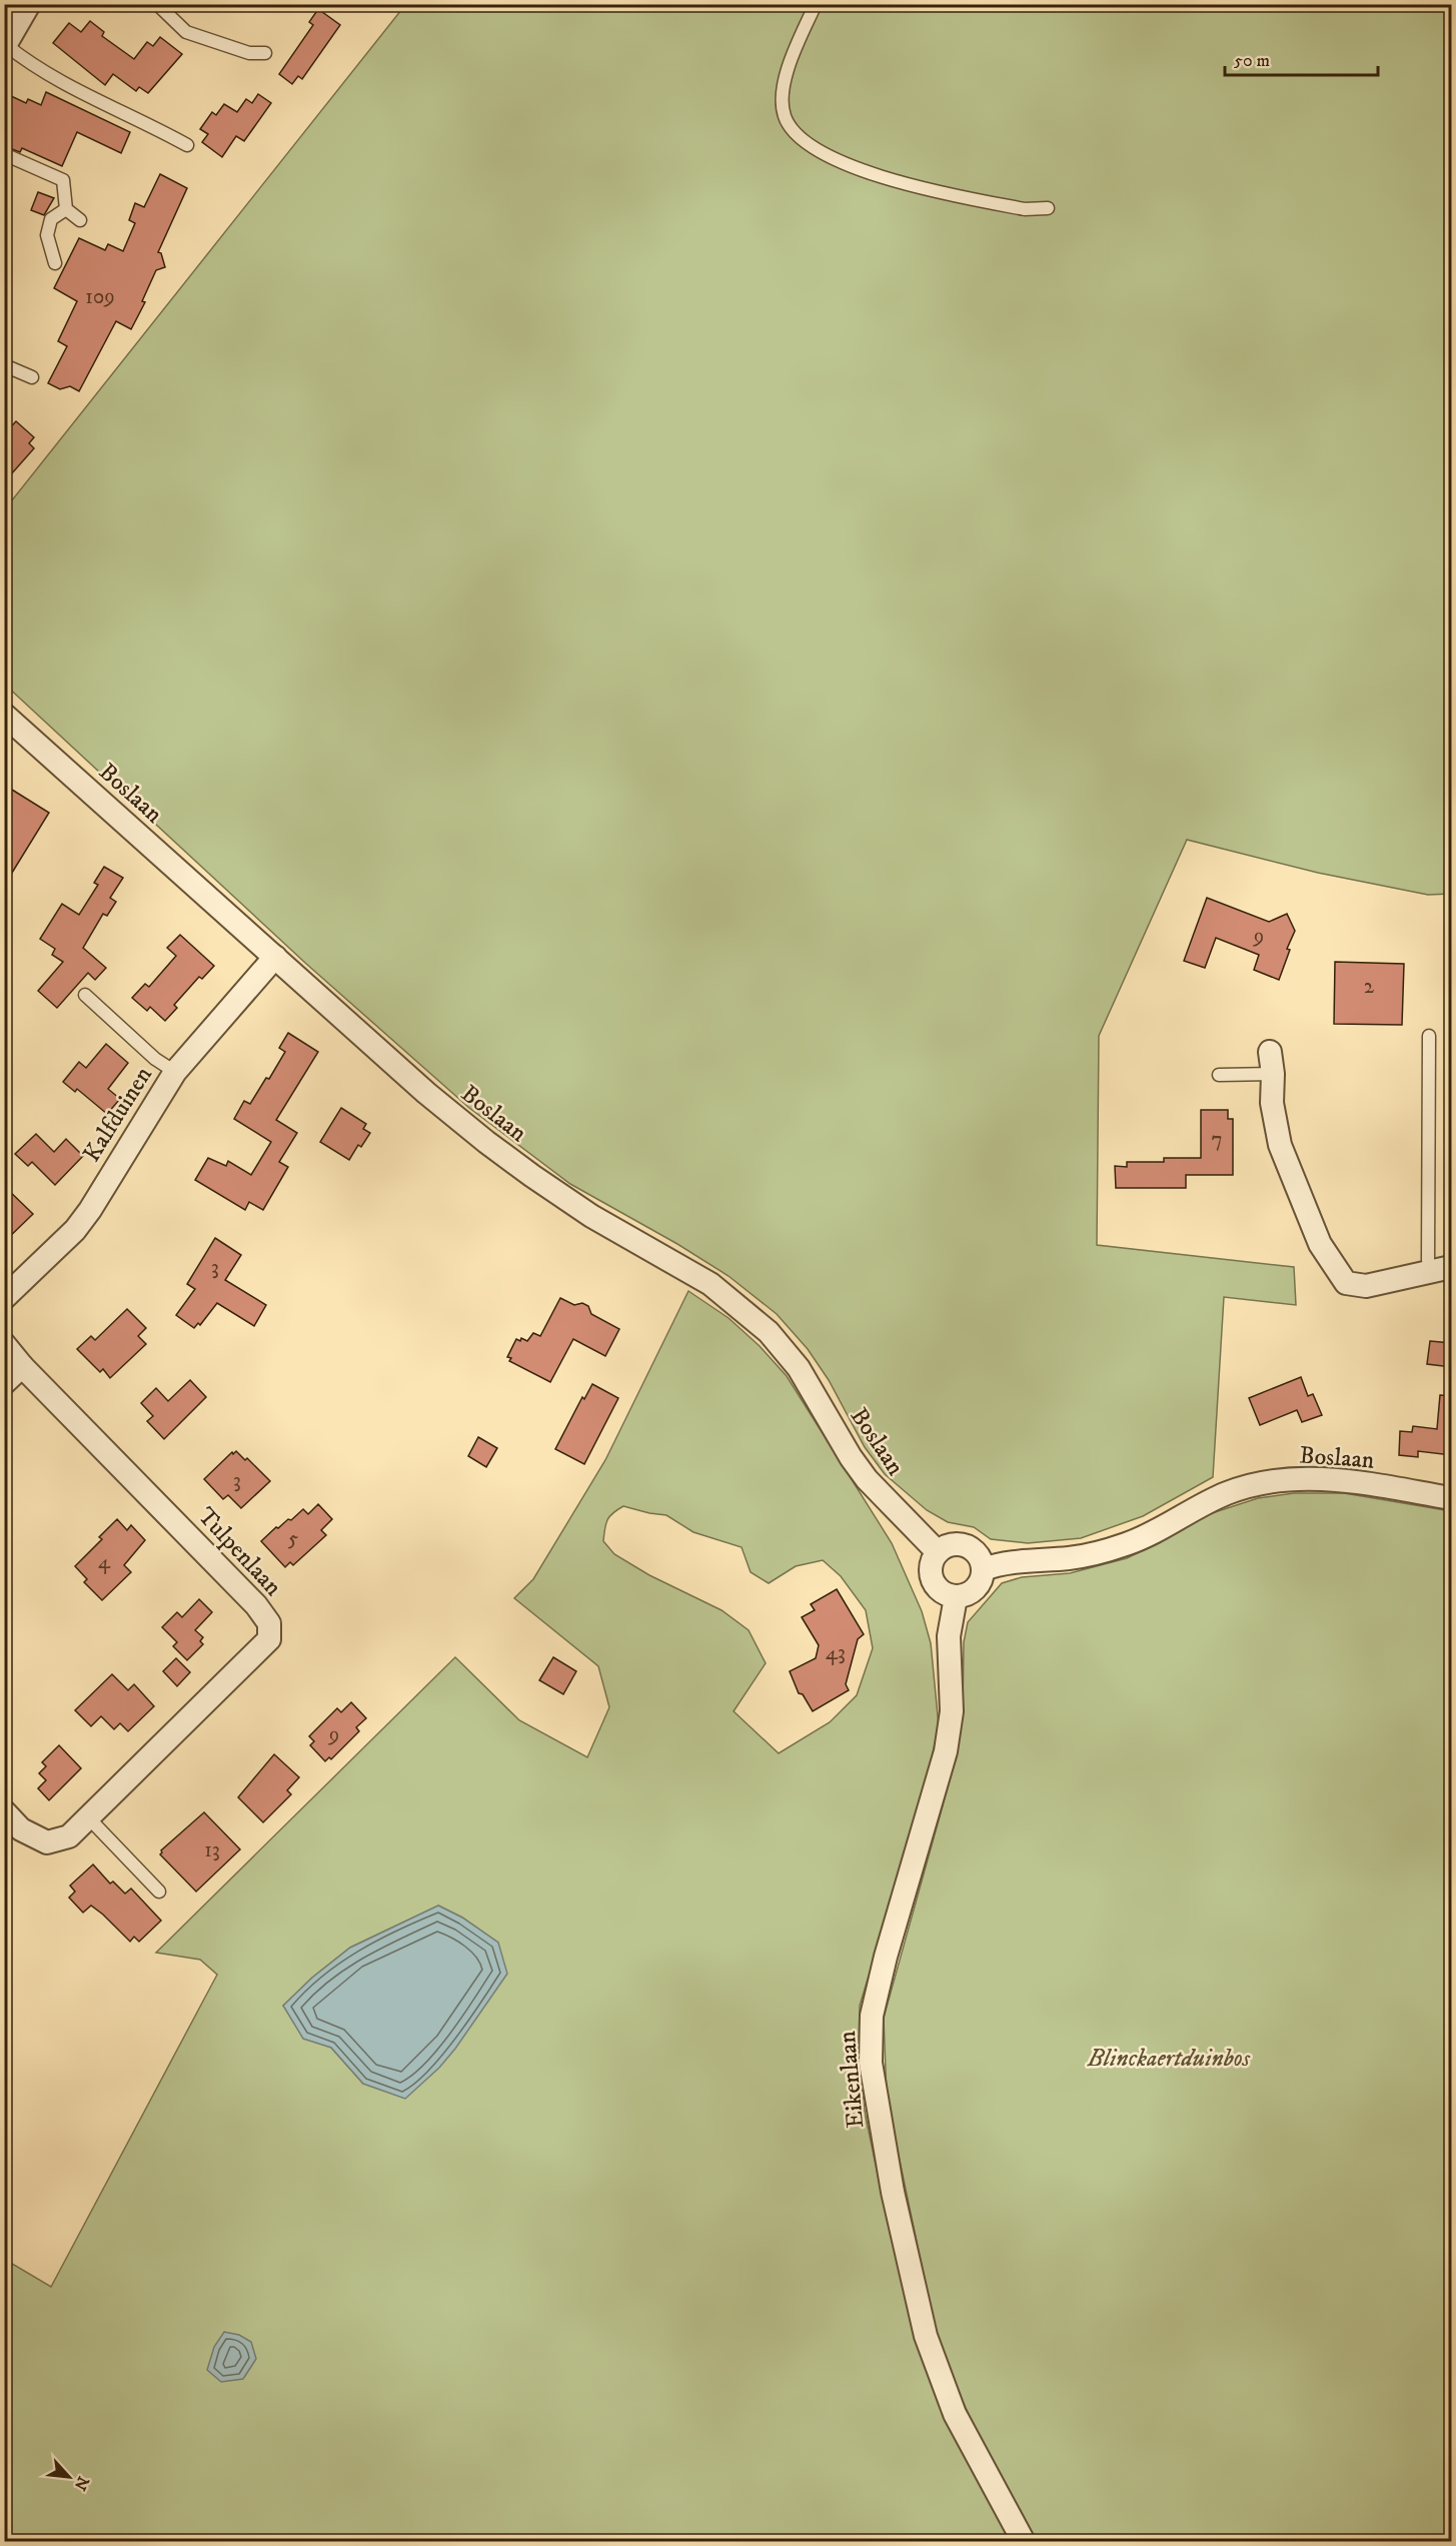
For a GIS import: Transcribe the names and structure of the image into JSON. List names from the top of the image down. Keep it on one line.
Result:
{"streets":{"street":["Boslaan","Kalfduinen","Tulpenlaan","Eikenlaan"]},"crossings":[["Boslaan","Kalfduinen"],["Boslaan","Eikenlaan"]],"parks":["Blinckaertduinbos"],"house_numbers":["109","9","2","7","3","3","5","4","43","9","13"],"scale_bar":"50 m","north":"bottom right"}
